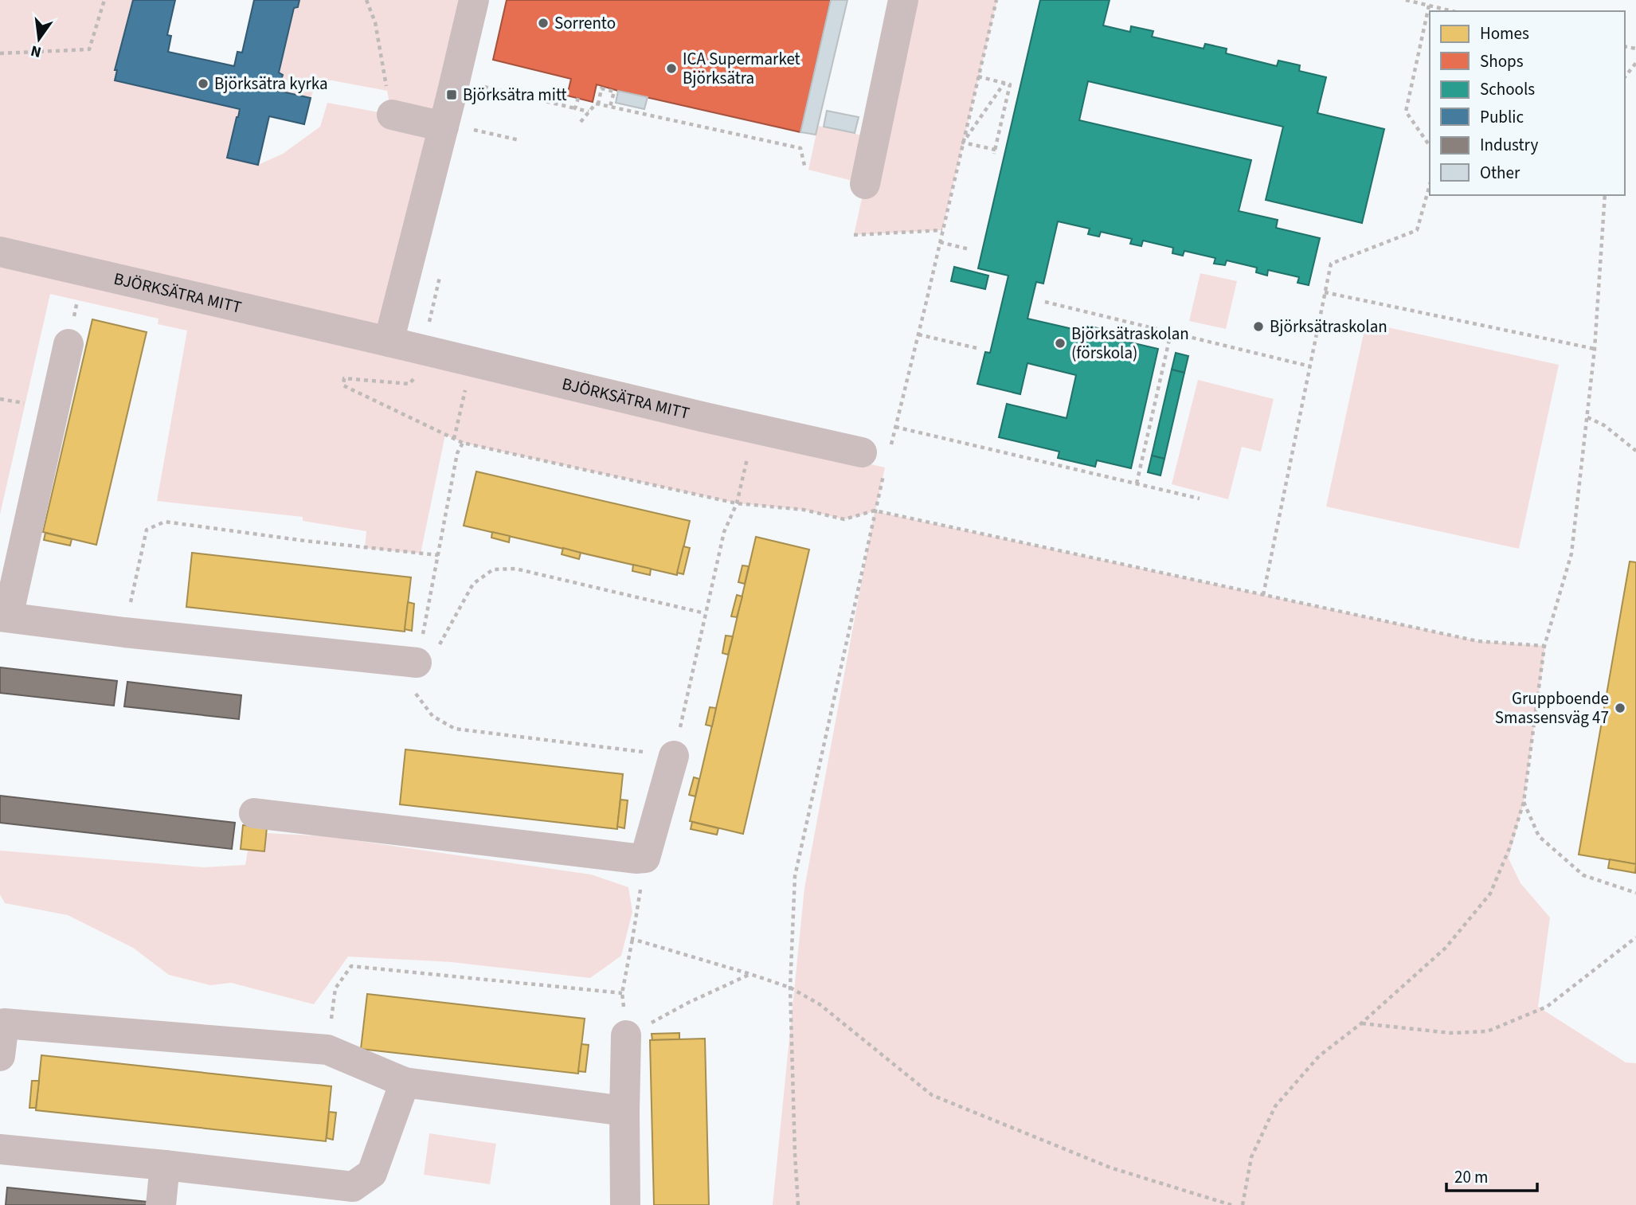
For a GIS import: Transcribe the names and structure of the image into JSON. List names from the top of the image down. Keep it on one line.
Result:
{"streets":{"street":["BJÖRKSÄTRA MITT"]},"places":{"other":["Sorrento","ICA Supermarket Björksätra","Björksätra kyrka","Björksätraskolan","Björksätraskolan (förskola)","Gruppboende Smassensväg 47"],"transit":["Björksätra mitt"]},"legend":["Homes","Shops","Schools","Public","Industry","Other"],"scale_bar":"20 m","north":"bottom"}
